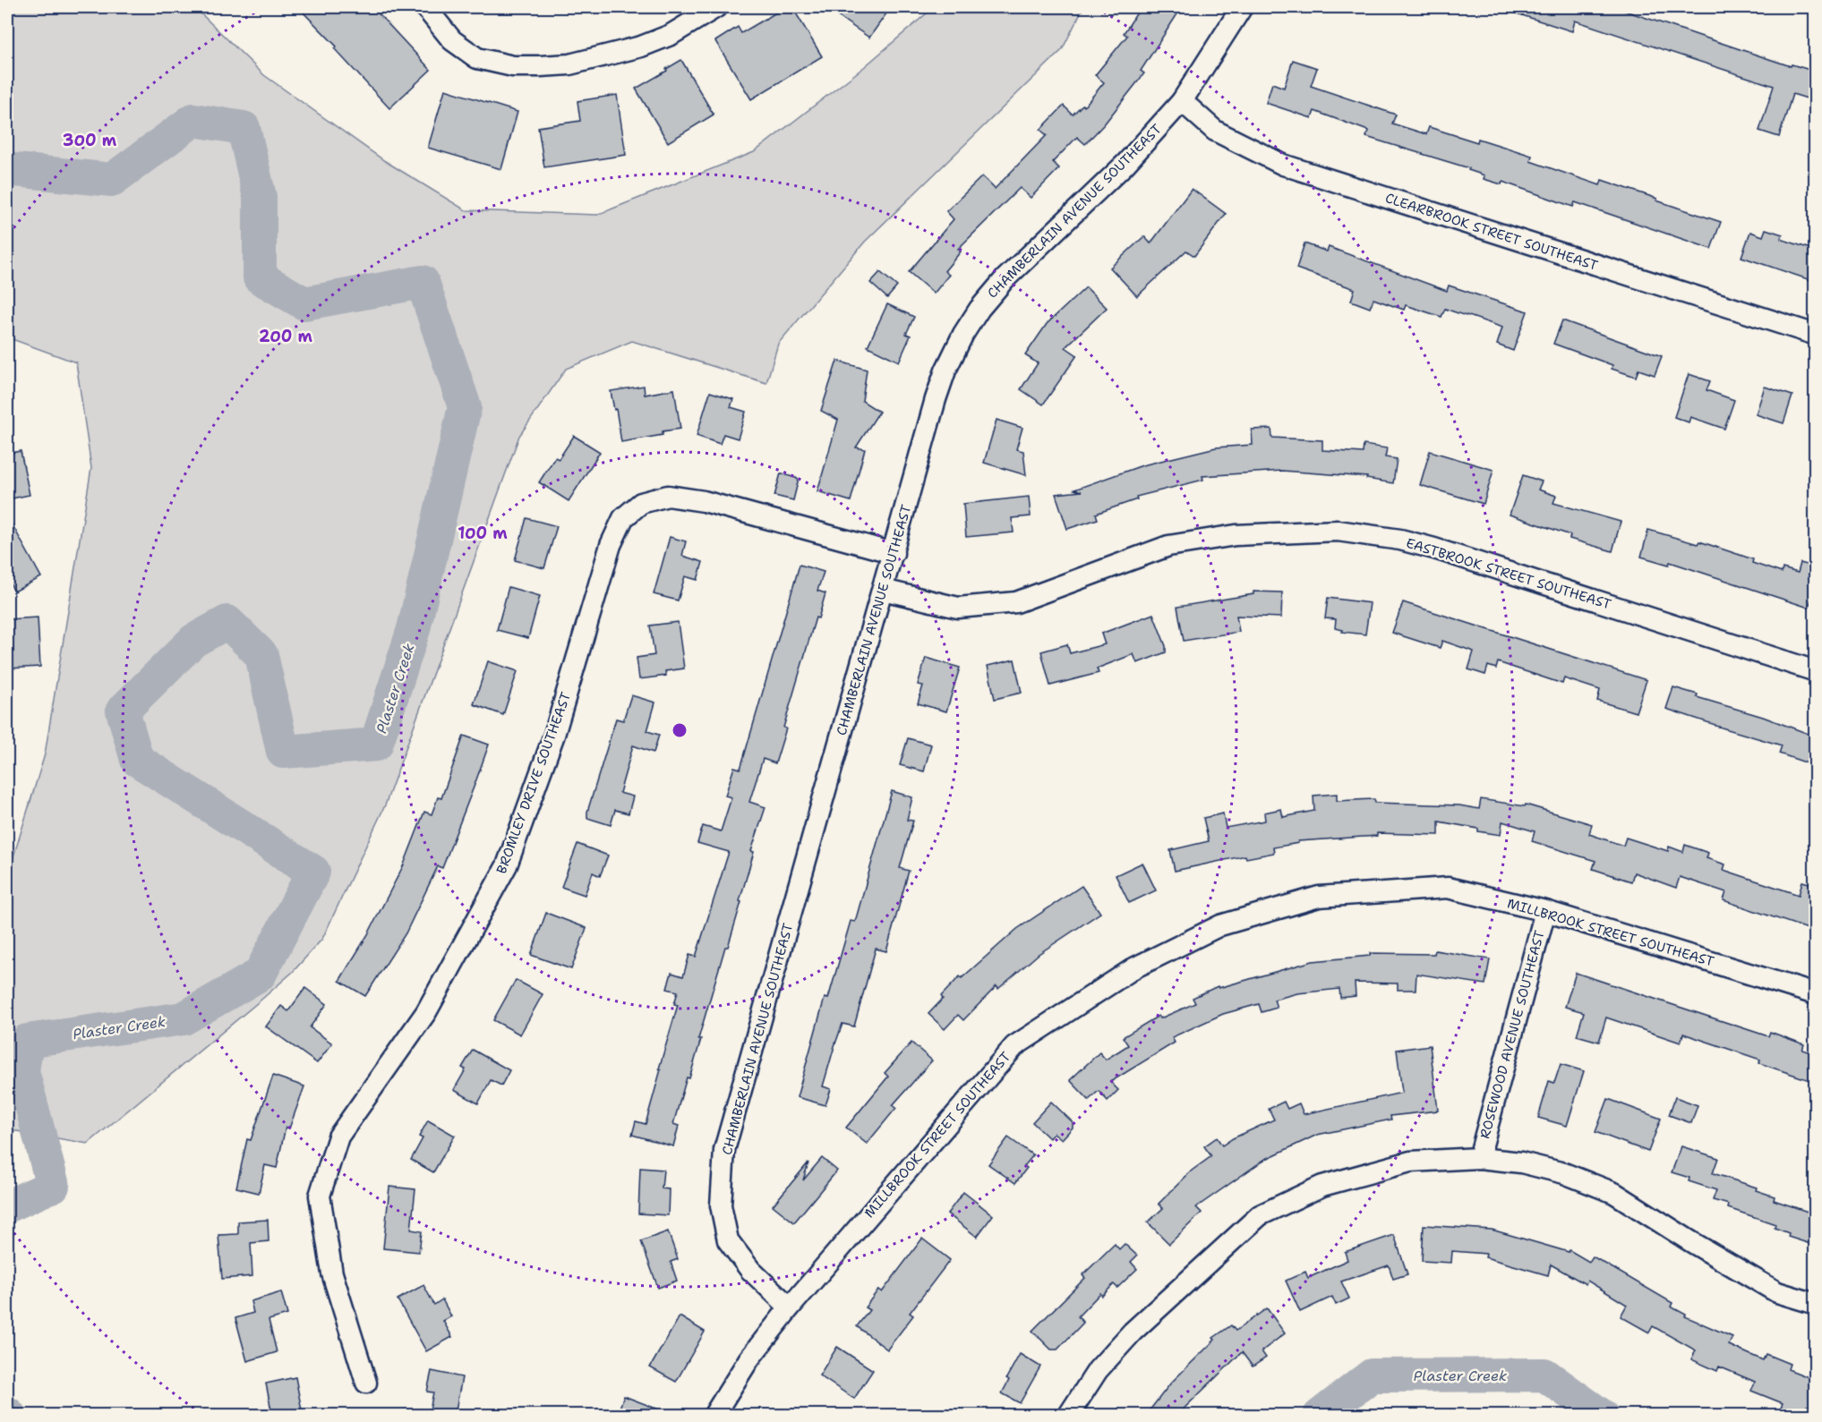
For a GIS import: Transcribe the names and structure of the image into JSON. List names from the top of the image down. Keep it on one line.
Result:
{"streets":{"street":["CHAMBERLAIN AVENUE SOUTHEAST","CLEARBROOK STREET SOUTHEAST","EASTBROOK STREET SOUTHEAST","BROMLEY DRIVE SOUTHEAST","MILLBROOK STREET SOUTHEAST","ROSEWOOD AVENUE SOUTHEAST"]},"crossings":[["CHAMBERLAIN AVENUE SOUTHEAST","CLEARBROOK STREET SOUTHEAST"],["CHAMBERLAIN AVENUE SOUTHEAST","EASTBROOK STREET SOUTHEAST"],["CHAMBERLAIN AVENUE SOUTHEAST","BROMLEY DRIVE SOUTHEAST"],["CHAMBERLAIN AVENUE SOUTHEAST","MILLBROOK STREET SOUTHEAST"],["MILLBROOK STREET SOUTHEAST","ROSEWOOD AVENUE SOUTHEAST"]],"water":["Plaster Creek"],"rings":["300 m","200 m","100 m"]}
